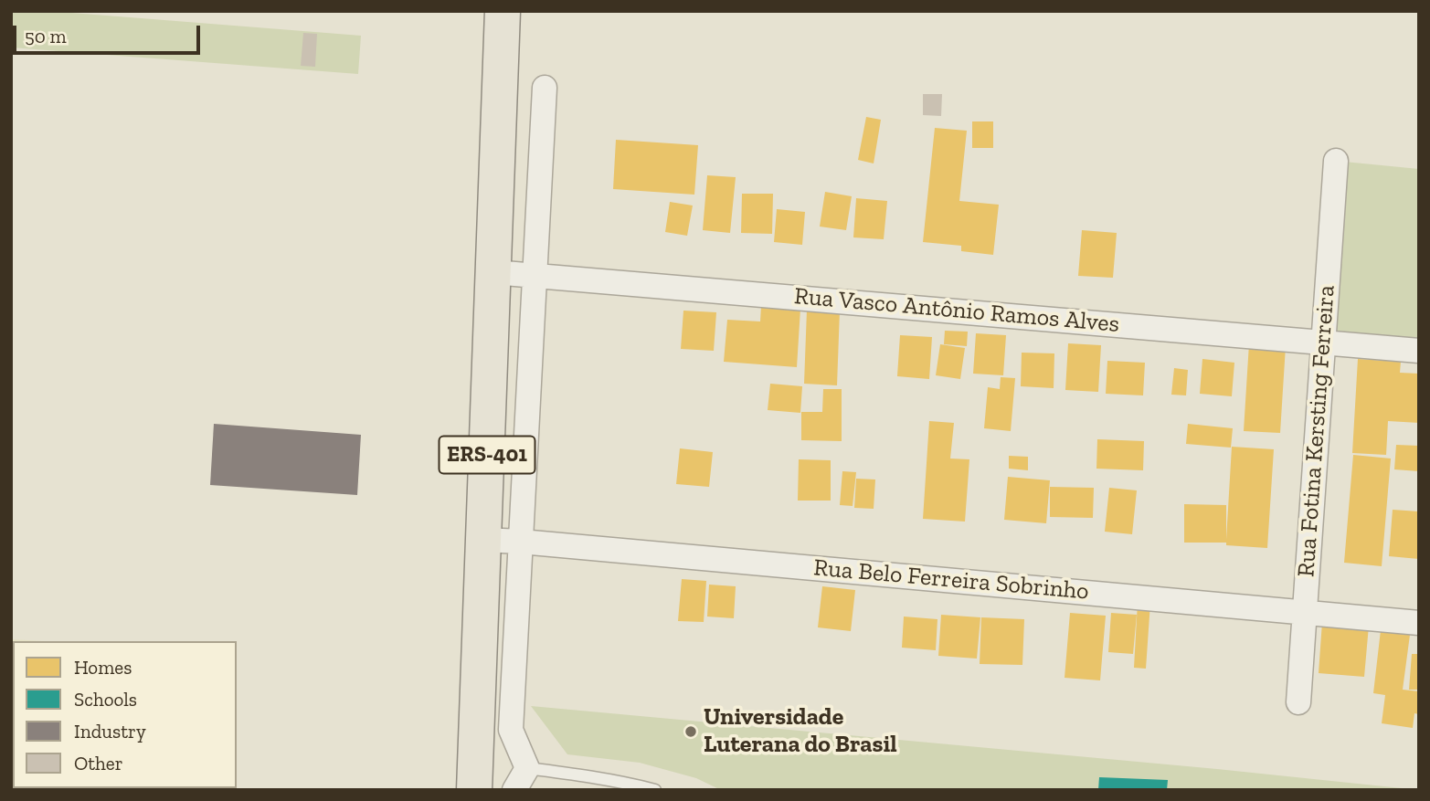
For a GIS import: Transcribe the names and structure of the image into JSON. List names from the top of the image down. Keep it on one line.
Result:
{"streets":{"main road":["ERS-401"],"street":["Rua Vasco Antônio Ramos Alves","Rua Fotina Kersting Ferreira","Rua Belo Ferreira Sobrinho"]},"crossings":[["Rua Vasco Antônio Ramos Alves","Rua Fotina Kersting Ferreira"],["Rua Vasco Antônio Ramos Alves","ERS-401"],["Rua Fotina Kersting Ferreira","Rua Belo Ferreira Sobrinho"],["ERS-401","Rua Belo Ferreira Sobrinho"]],"places":["Universidade Luterana do Brasil"],"legend":["Homes","Schools","Industry","Other"],"scale_bar":"50 m"}
